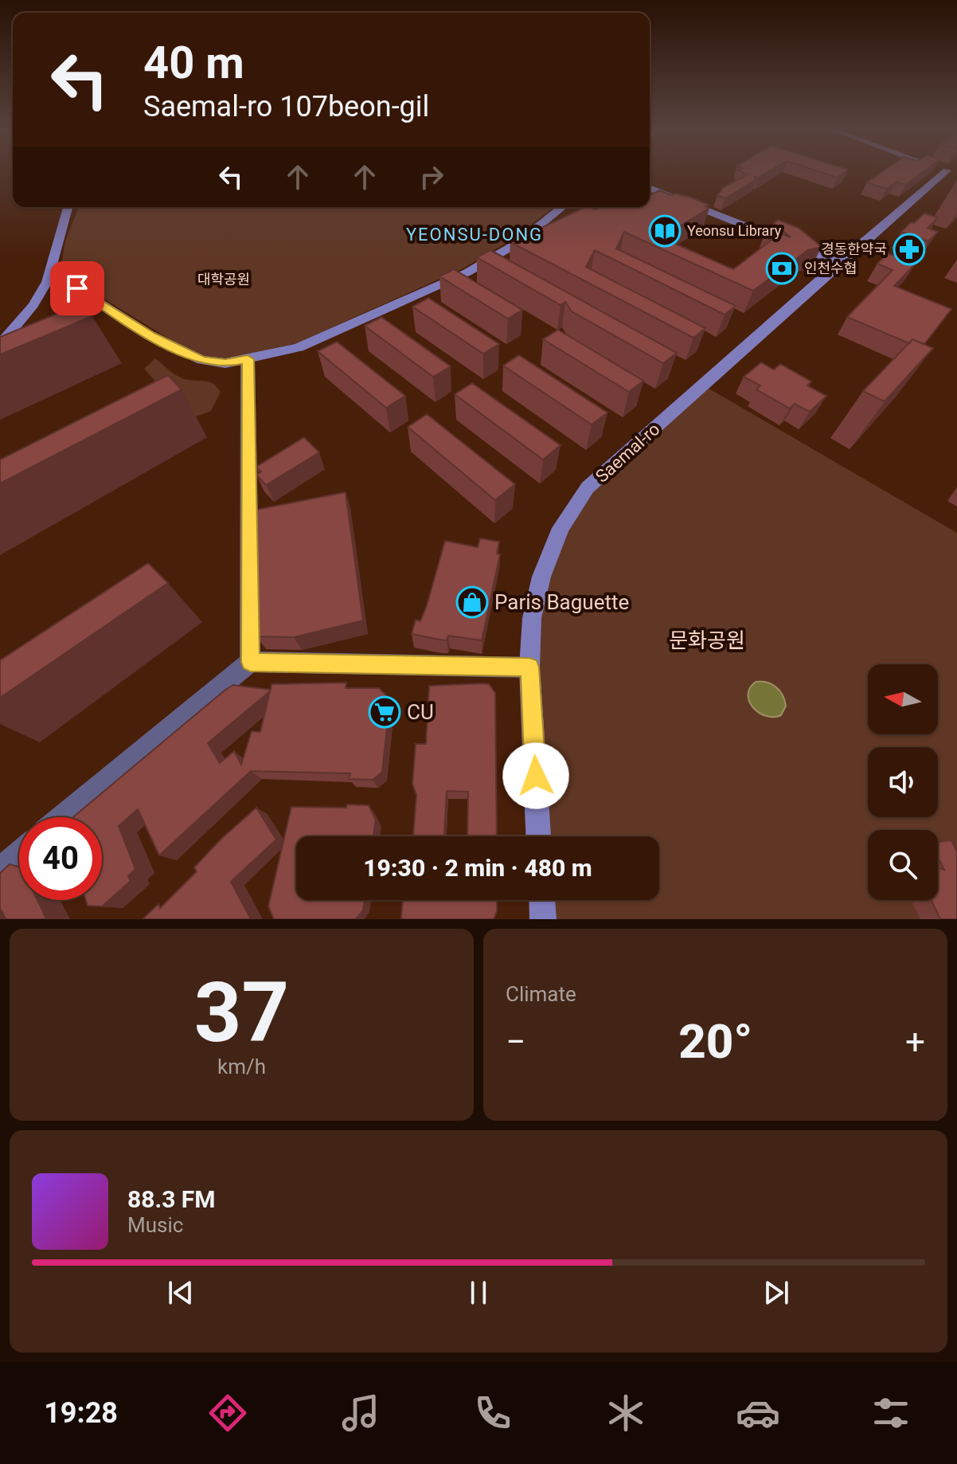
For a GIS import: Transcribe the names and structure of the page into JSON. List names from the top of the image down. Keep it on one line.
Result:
{"streets":{"street":["Saemal-ro"]},"districts":["YEONSU-DONG"],"parks":["대학공원","문화공원"],"places":{"library":["Yeonsu Library"],"pharmacy":["경동한약국"],"bank":["인천수협"],"shop":["Paris Baguette"],"supermarket":["CU"]},"north":"left","page":{"turn":["40 m","Saemal-ro 107beon-gil"],"limit":"40","trip":"19:30 · 2 min · 480 m","tile":[["37","km/h"],"Climate"],"heat":["−","20°","+"],"song":["88.3 FM","Music"],"tabs":"19:28"}}
